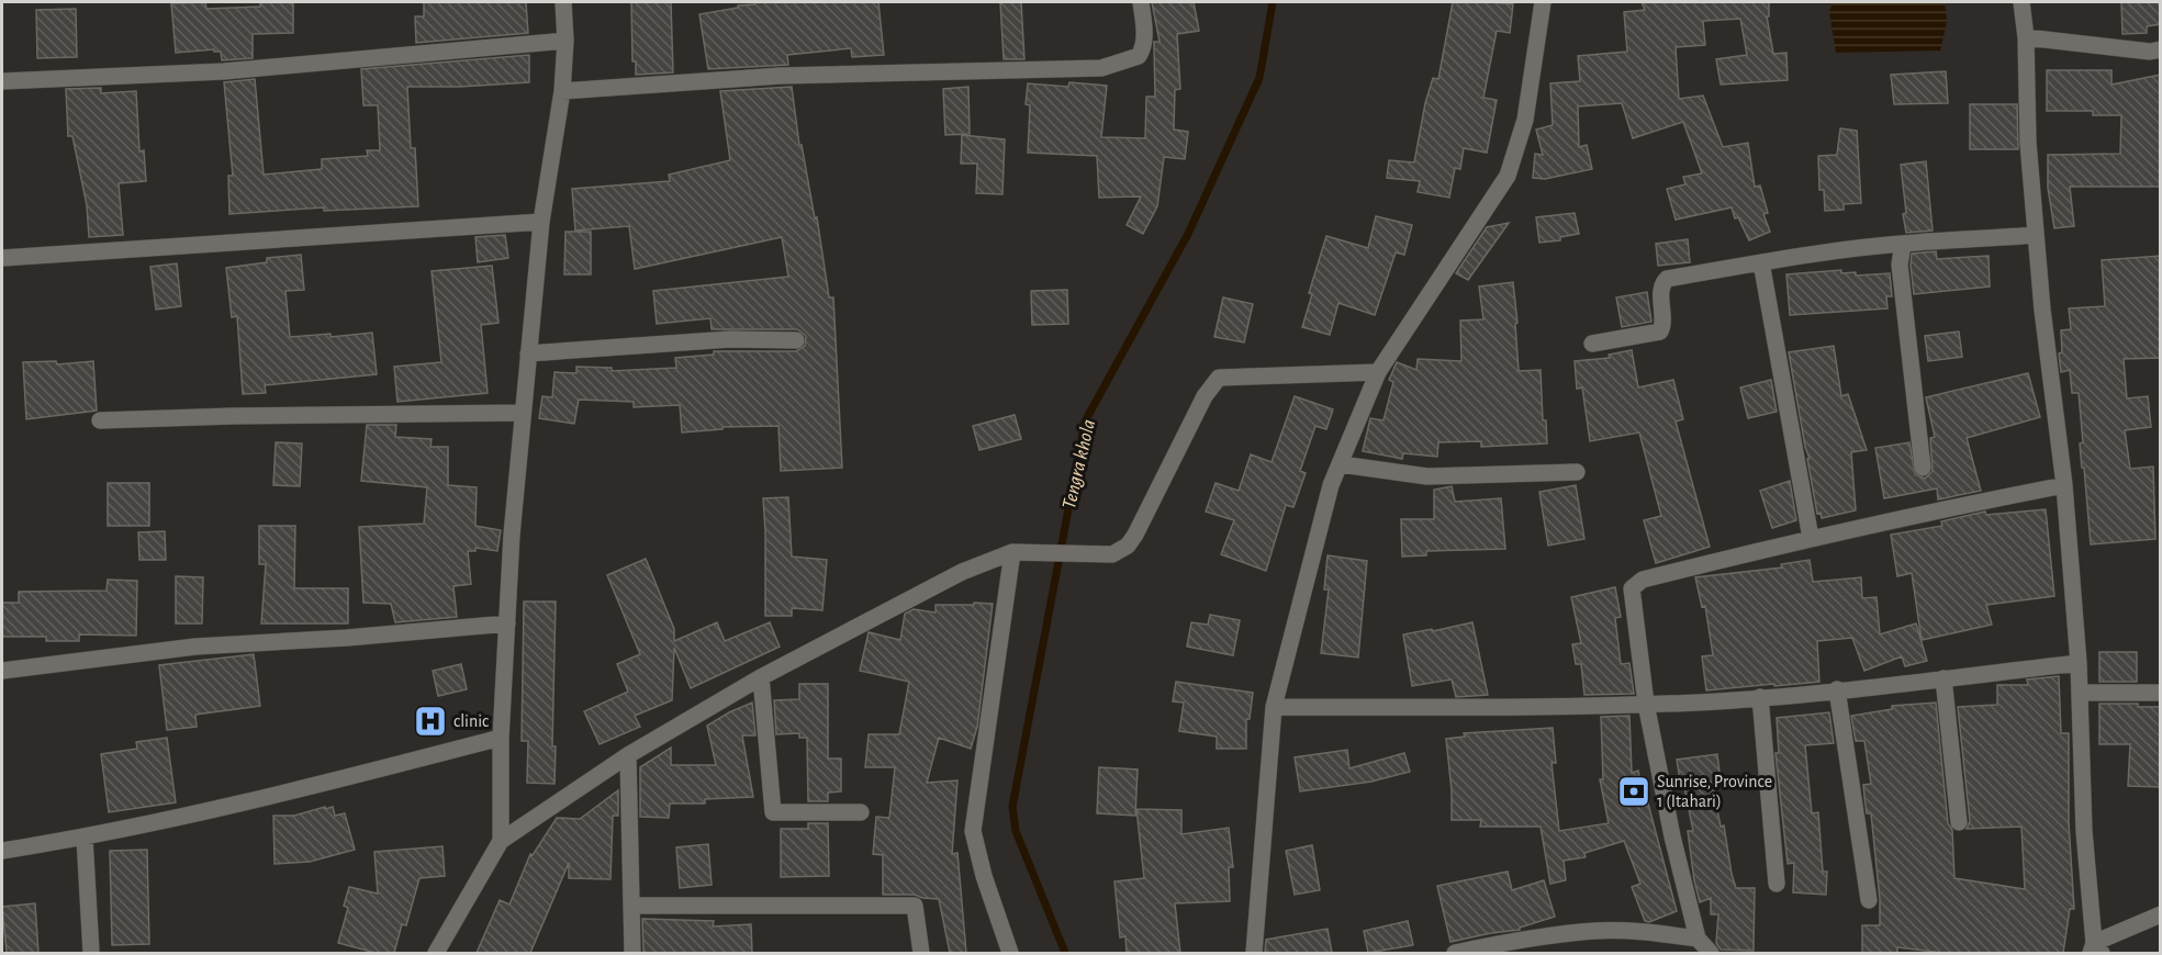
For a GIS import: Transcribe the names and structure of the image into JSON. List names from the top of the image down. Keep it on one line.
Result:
{"water":["Tengra khola"],"places":{"hospital":["clinic"],"bank":["Sunrise, Province 1 (Itahari)"]}}
